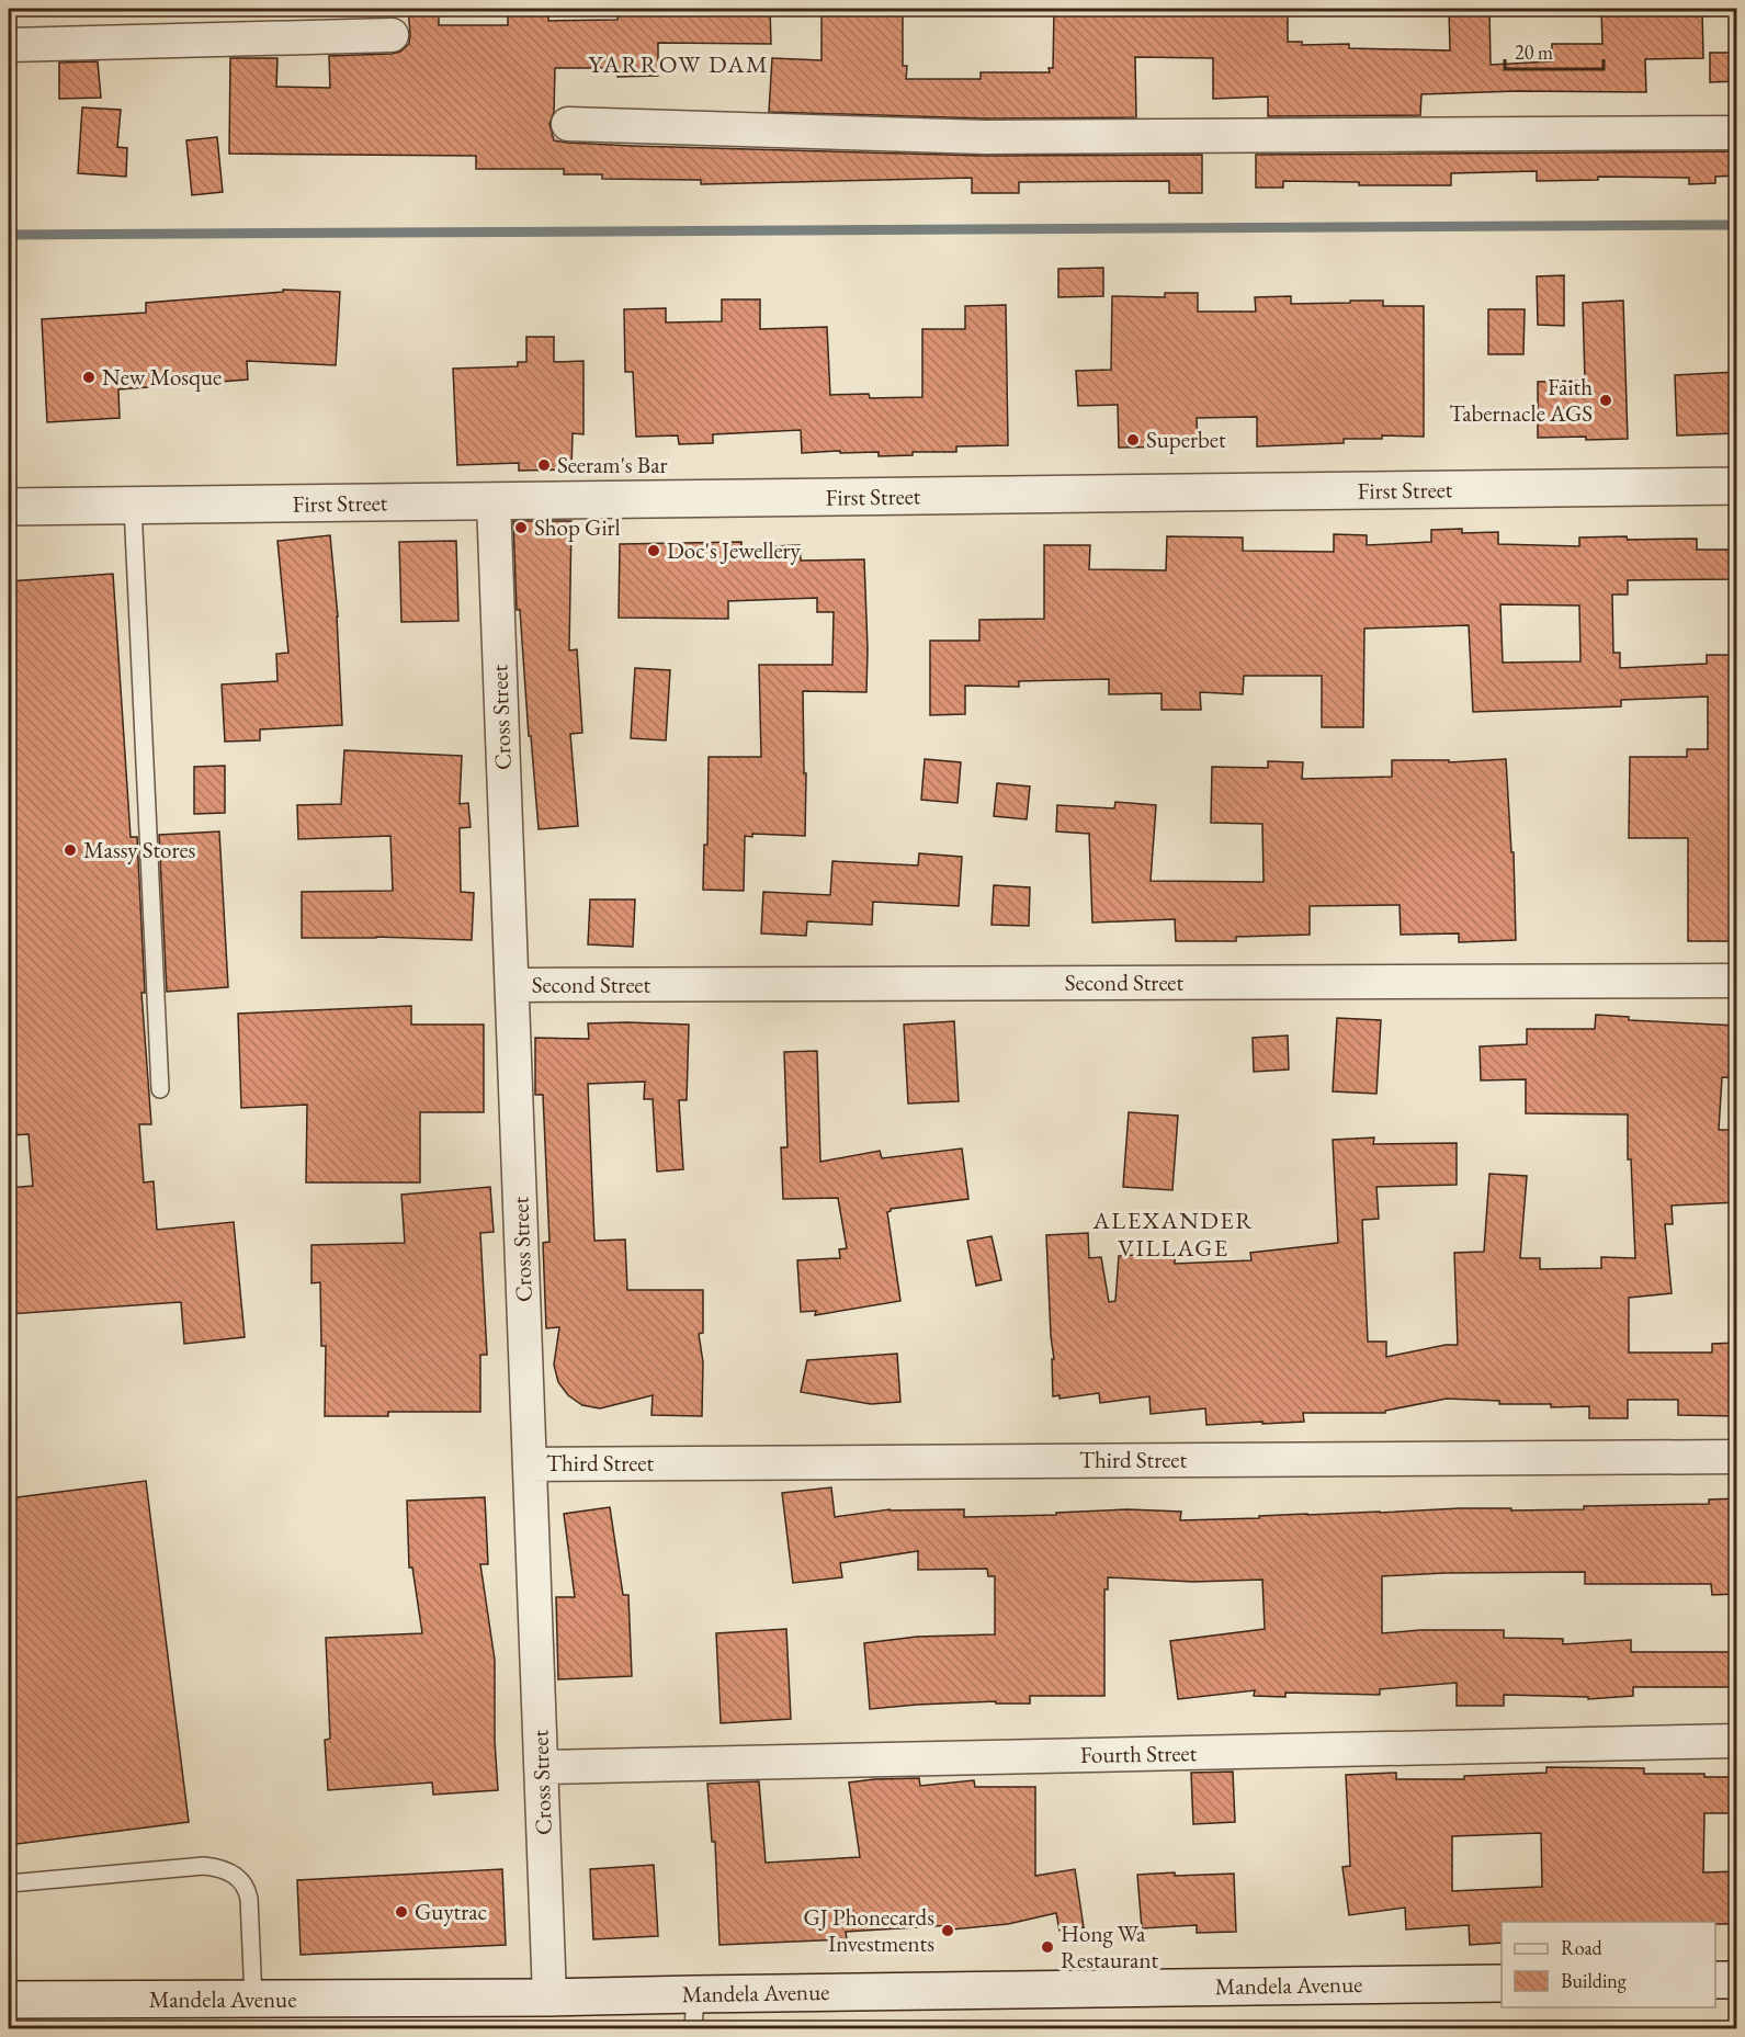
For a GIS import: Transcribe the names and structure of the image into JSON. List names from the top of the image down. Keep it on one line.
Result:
{"streets":{"street":["First Street","Cross Street","Second Street","Third Street","Fourth Street","Mandela Avenue"]},"crossings":[["First Street","Cross Street"],["Cross Street","Second Street"],["Cross Street","Third Street"],["Cross Street","Fourth Street"],["Cross Street","Mandela Avenue"]],"districts":["YARROW DAM","ALEXANDER VILLAGE"],"places":["New Mosque","Faith Tabernacle AGS","Superbet","Seeram's Bar","Shop Girl","Doc's Jewellery","Massy Stores","Guytrac","GJ Phonecards Investments","Hong Wa Restaurant"],"legend":["Road","Building"],"scale_bar":"20 m"}
